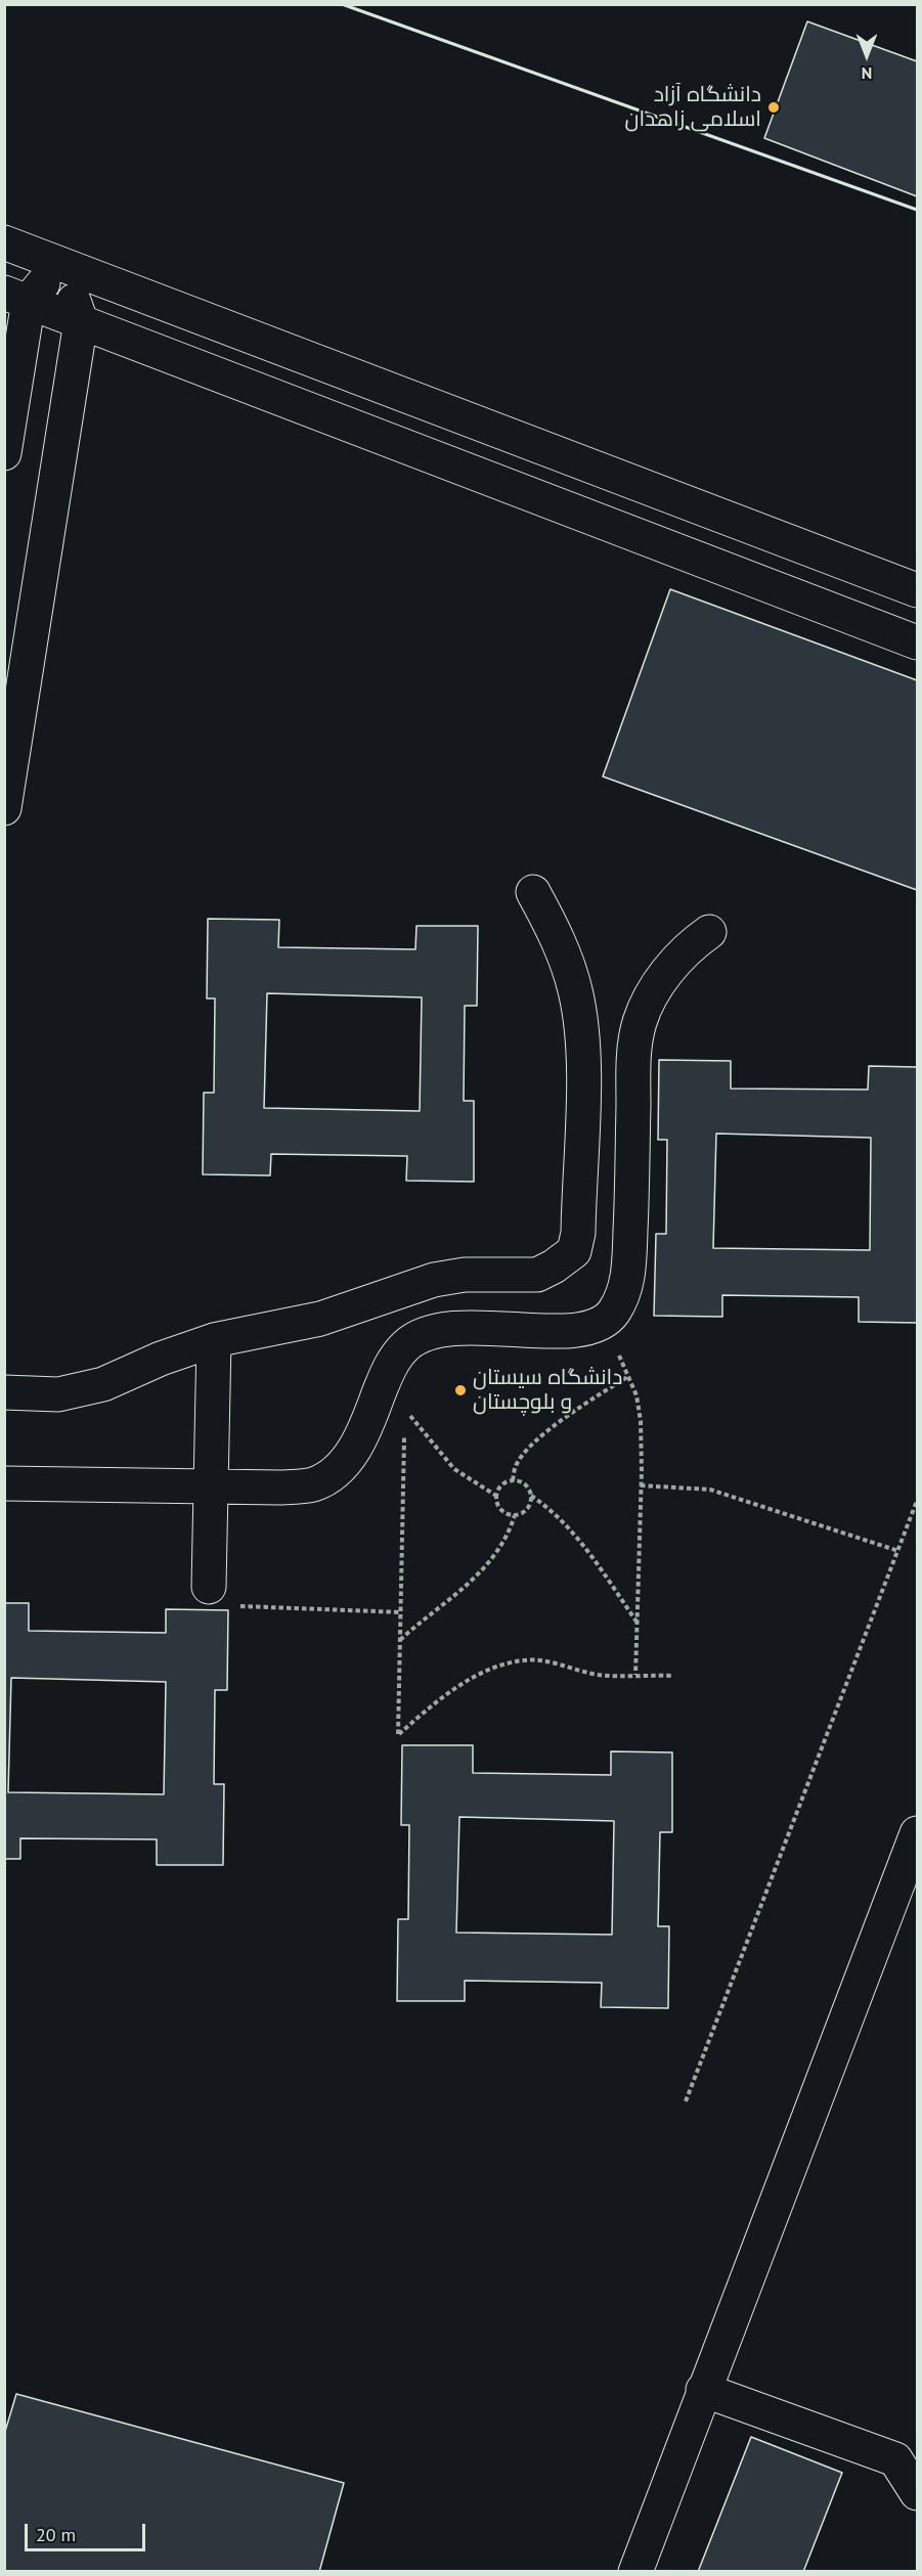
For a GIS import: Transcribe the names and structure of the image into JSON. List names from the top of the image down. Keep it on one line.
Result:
{"places":["دانشگاه آزاد اسلامی زاهدان","دانشگاه سیستان و بلوچستان"],"scale_bar":"20 m","north":"bottom"}
